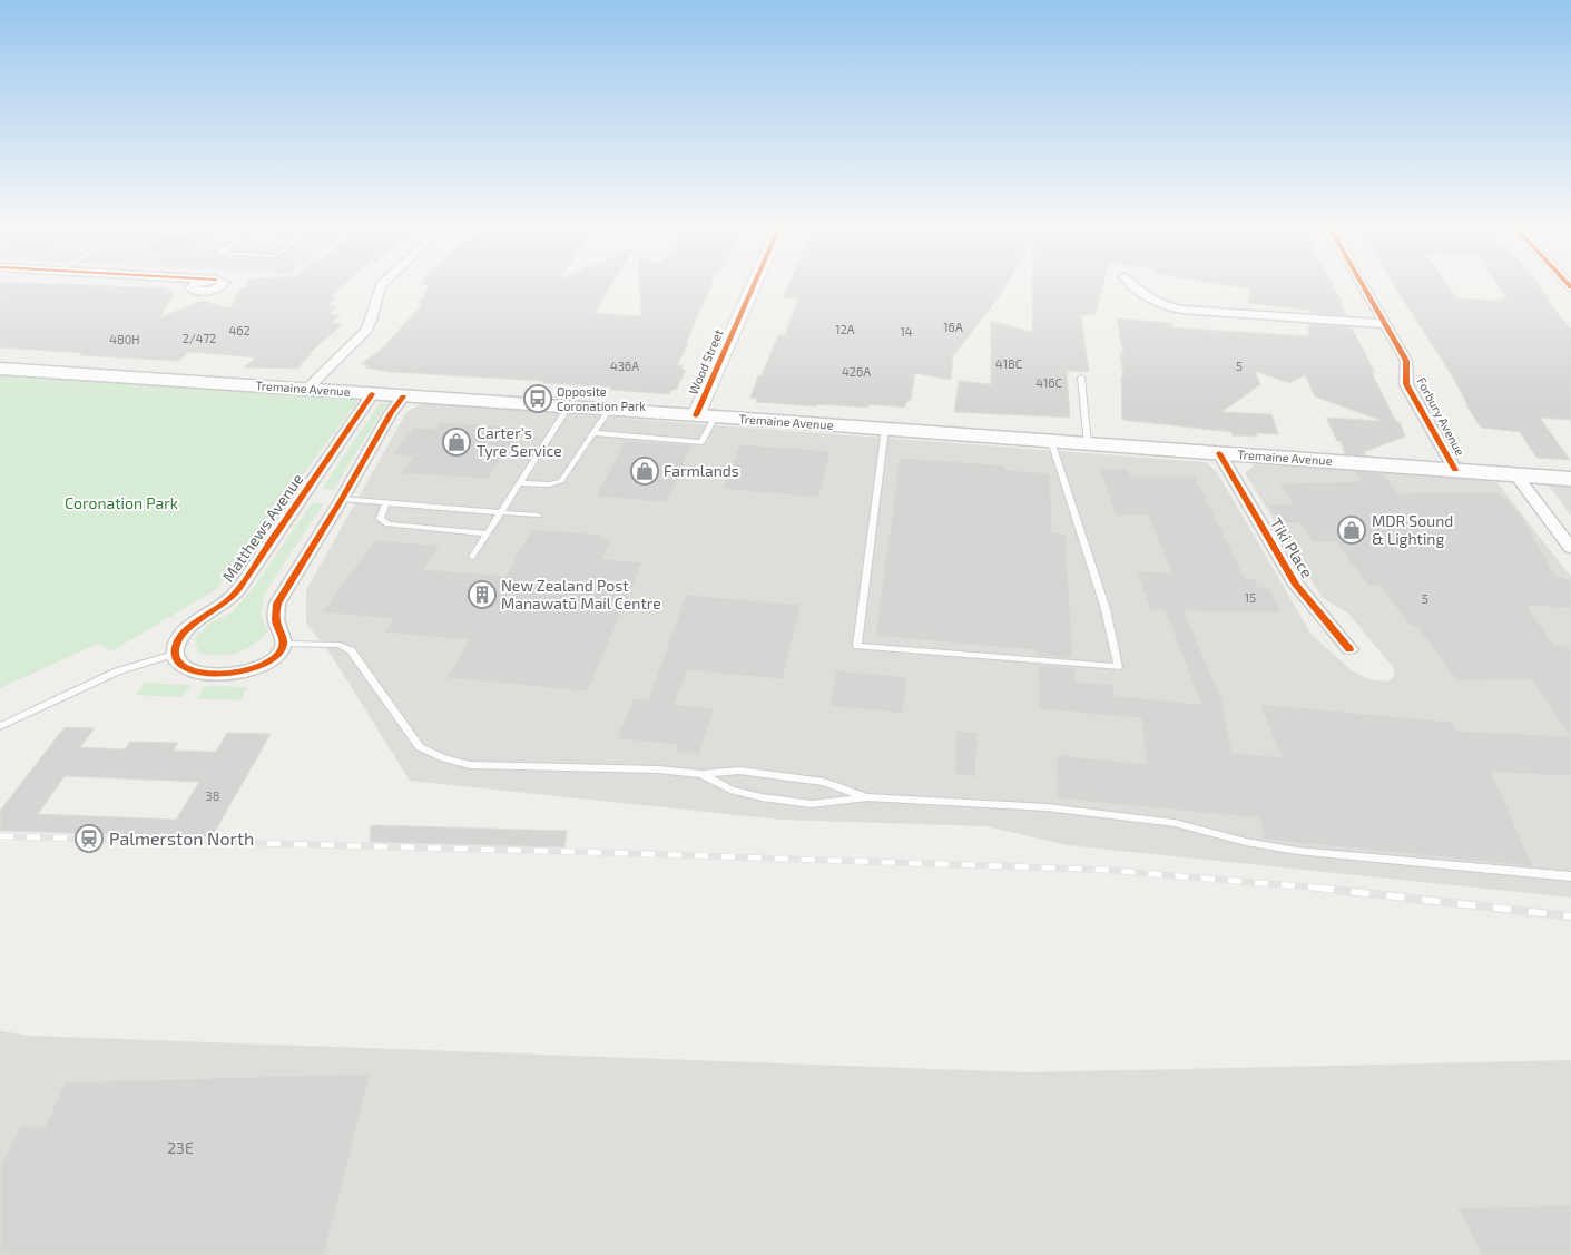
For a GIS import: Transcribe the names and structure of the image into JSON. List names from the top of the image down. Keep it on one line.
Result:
{"streets":{"main road":["Tremaine Avenue"],"street":["Wood Street","Forbury Avenue","Matthews Avenue","Tiki Place"]},"crossings":[["Wood Street","Tremaine Avenue"],["Tremaine Avenue","Forbury Avenue"],["Tremaine Avenue","Matthews Avenue"],["Tremaine Avenue","Tiki Place"]],"parks":["Coronation Park"],"places":{"bus stop":["Opposite Coronation Park"],"shop":["Carter's Tyre Service","Farmlands","MDR Sound & Lighting"],"building":["New Zealand Post Manawatū Mail Centre"],"station":["Palmerston North"]},"house_numbers":["16A","12A","462","14","2/472","480H","418C","436A","5","426A","416C","15","5","38","23E"]}
